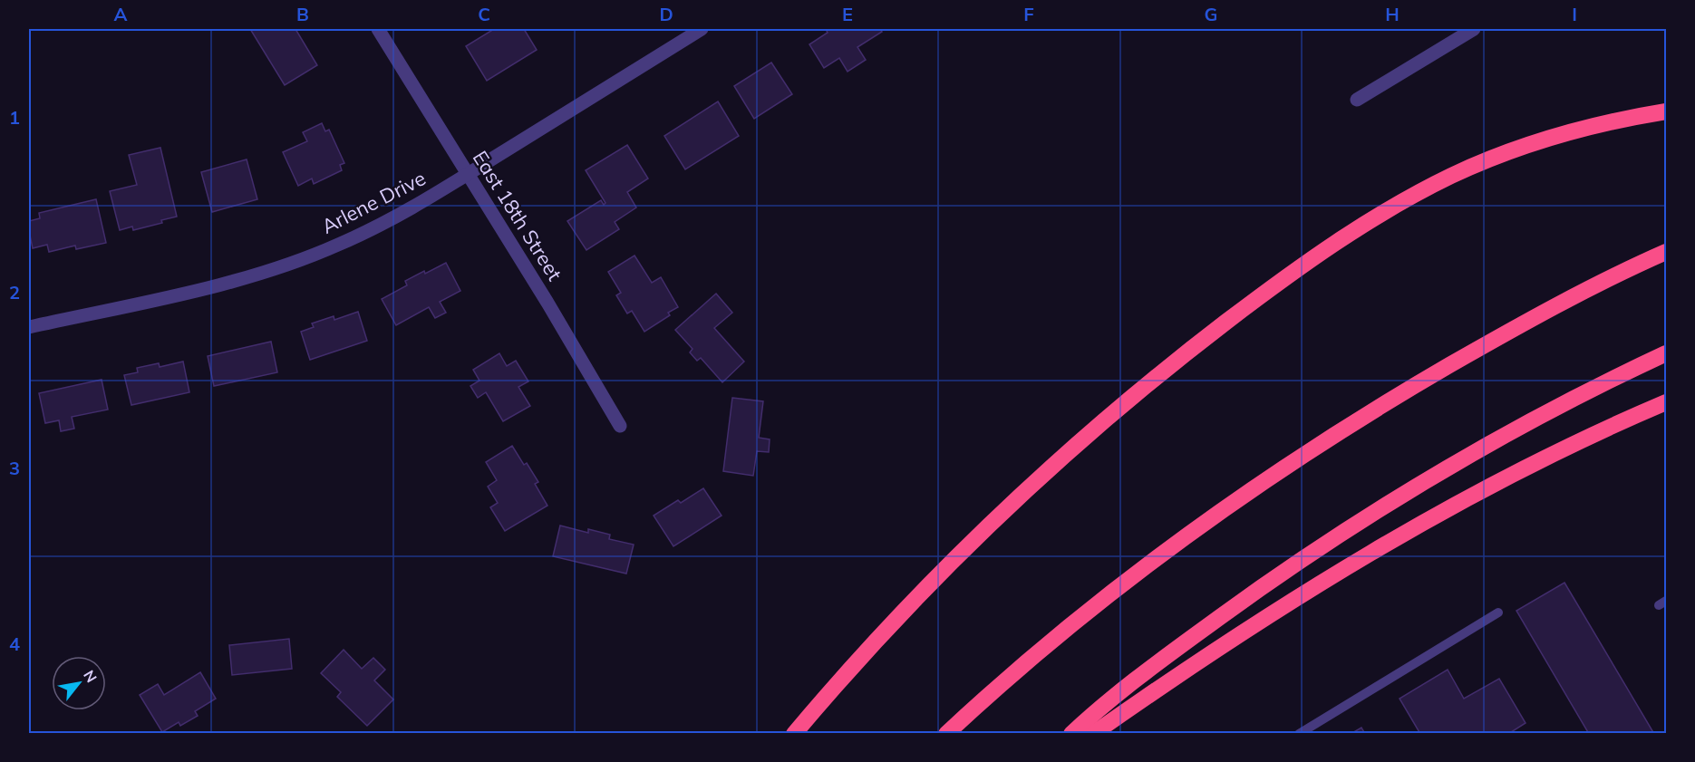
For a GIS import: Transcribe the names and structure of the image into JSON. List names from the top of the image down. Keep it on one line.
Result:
{"streets":{"street":["Arlene Drive","East 18th Street"]},"crossings":[["Arlene Drive","East 18th Street"]],"north":"top right","grid":{"columns":["A","B","C","D","E","F","G","H","I"],"rows":["1","2","3","4"]}}
